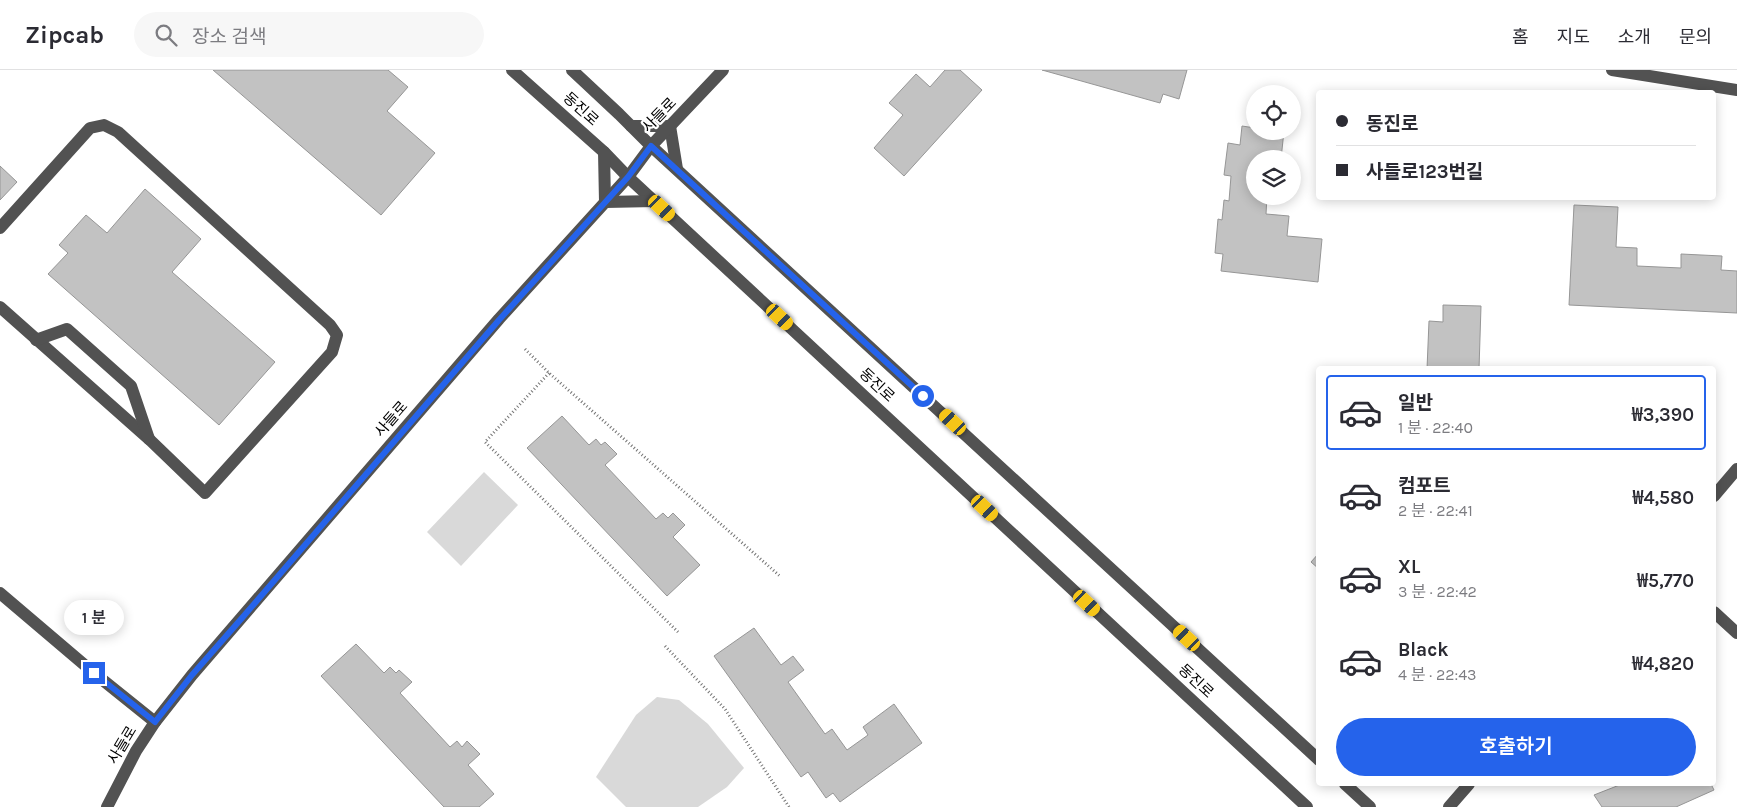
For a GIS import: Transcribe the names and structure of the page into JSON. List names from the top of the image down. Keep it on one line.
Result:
{"streets":{"street":["동진로","사들로"]},"crossings":[["동진로","사들로"]],"page":{"header":"Zipcab","search":"장소 검색","nav":["홈","지도","소개","문의"],"banner":["동진로","사들로123번길"],"list":[{"name":"일반","note":"1 분 · 22:40","value":"₩3,390"},{"name":"컴포트","note":"2 분 · 22:41","value":"₩4,580"},{"name":"XL","note":"3 분 · 22:42","value":"₩5,770"},{"name":"Black","note":"4 분 · 22:43","value":"₩4,820"}],"bubble":"1 분","buttons":"호출하기"}}
